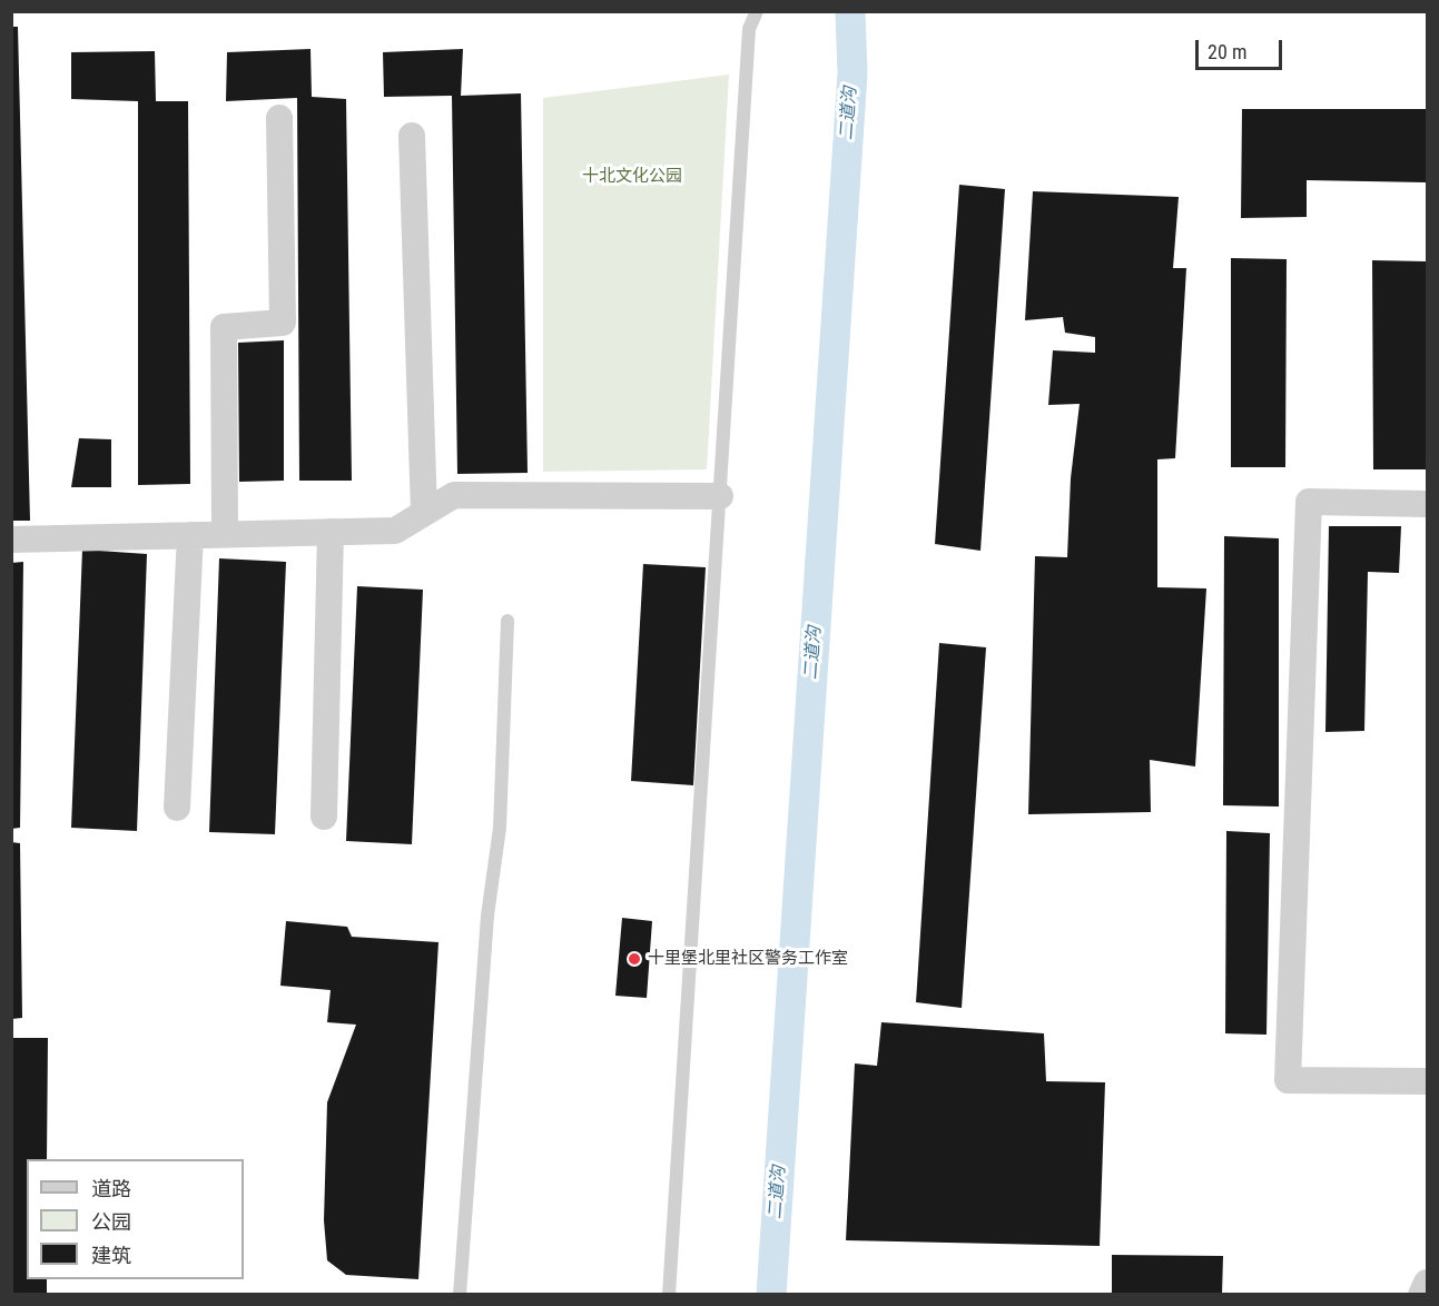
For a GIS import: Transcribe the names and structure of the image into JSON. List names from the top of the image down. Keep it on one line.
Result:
{"water":["二道沟"],"parks":["十北文化公园"],"places":["十里堡北里社区警务工作室"],"legend":["道路","公园","建筑"],"scale_bar":"20 m"}
